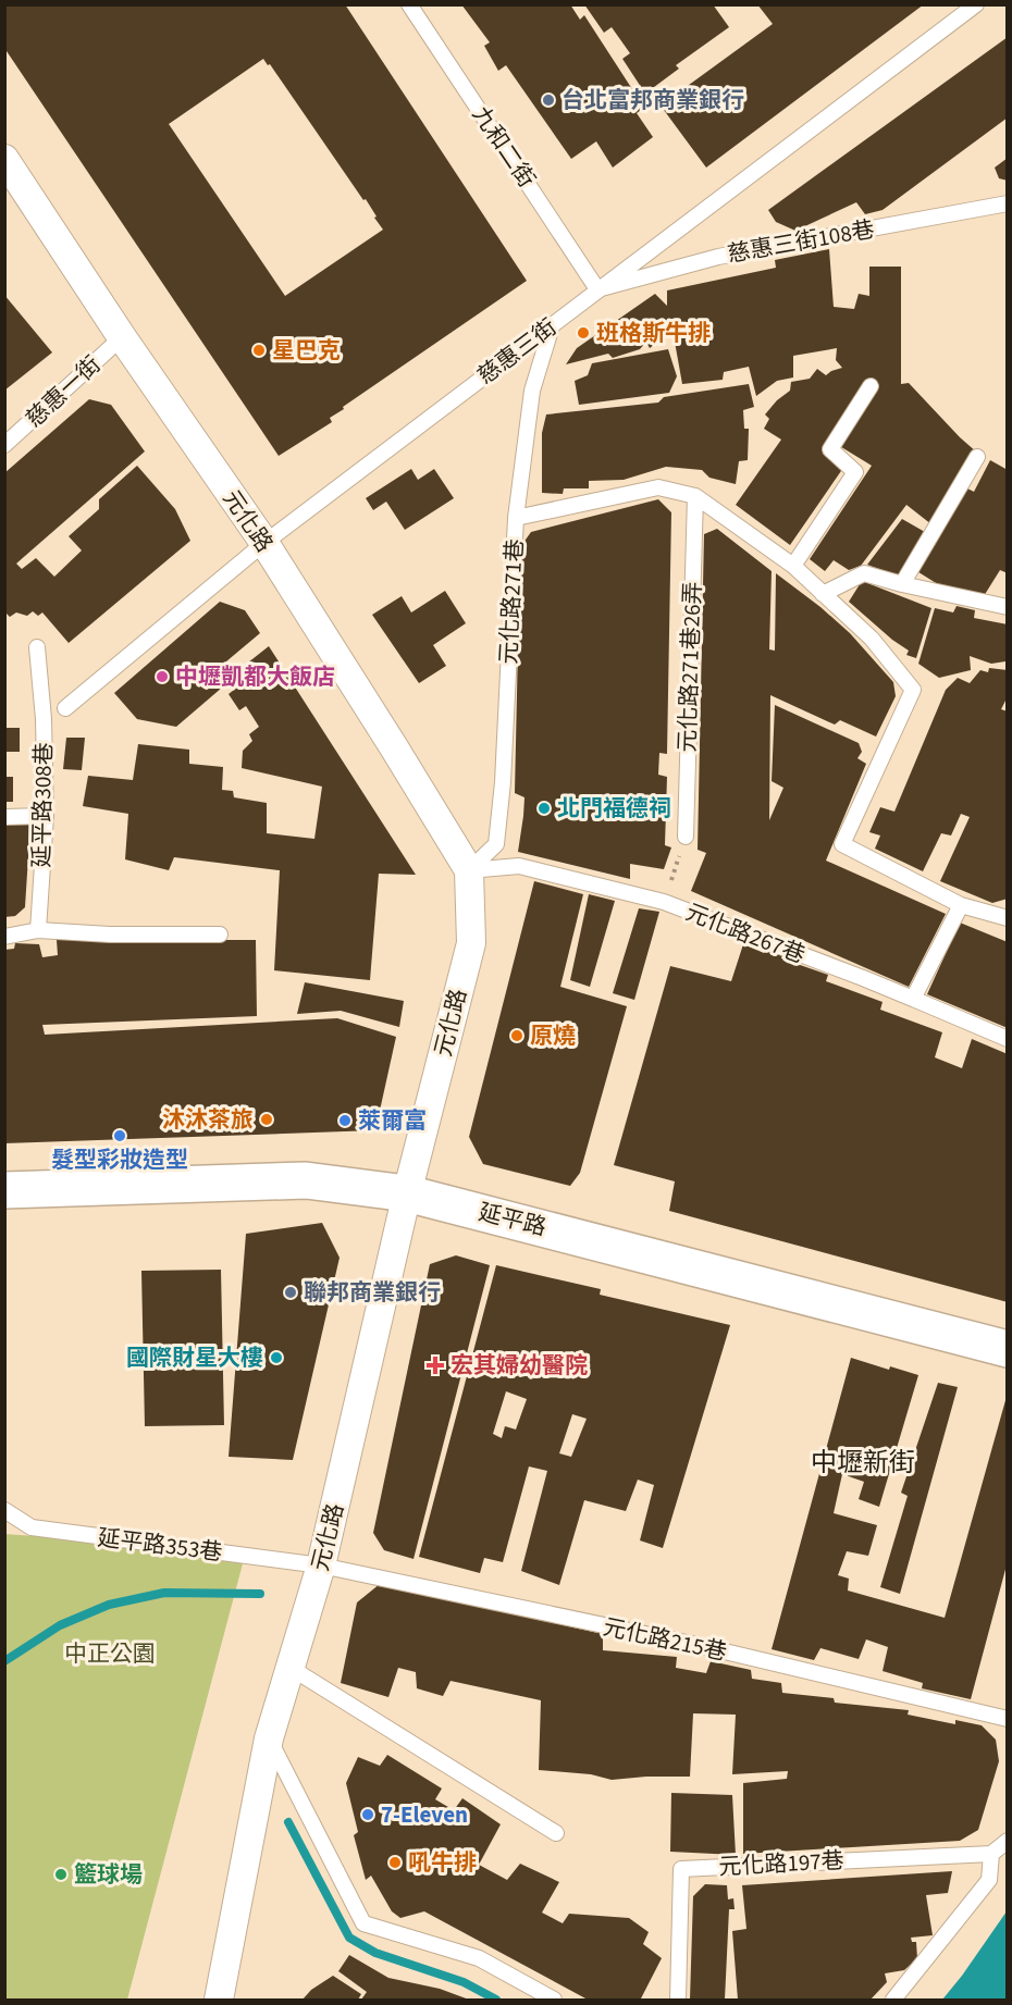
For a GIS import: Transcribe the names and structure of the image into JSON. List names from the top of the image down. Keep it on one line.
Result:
{"streets":{"main road":["延平路"],"street":["元化路"],"lane":["九和二街","慈惠三街108巷","慈惠三街","慈惠一街","元化路271巷","元化路271巷26弄","延平路308巷","元化路267巷","延平路353巷","元化路215巷","元化路197巷"]},"crossings":[["九和二街","慈惠三街108巷"],["九和二街","慈惠三街"],["慈惠三街108巷","慈惠三街"],["慈惠三街","元化路"],["慈惠三街","元化路271巷"],["慈惠一街","元化路"],["元化路","元化路271巷"],["元化路","元化路267巷"],["元化路","延平路"],["元化路","延平路353巷"],["元化路","元化路215巷"],["元化路271巷","元化路267巷"],["延平路353巷","元化路215巷"]],"districts":["中壢新街"],"parks":["中正公園"],"places":{"other":["台北富邦商業銀行","班格斯牛排","星巴克","中壢凱都大飯店","北門福德祠","原燒","沐沐茶旅","萊爾富","髮型彩妝造型","聯邦商業銀行","國際財星大樓","7-Eleven","吼牛排","籃球場"],"health":["宏其婦幼醫院"]}}
